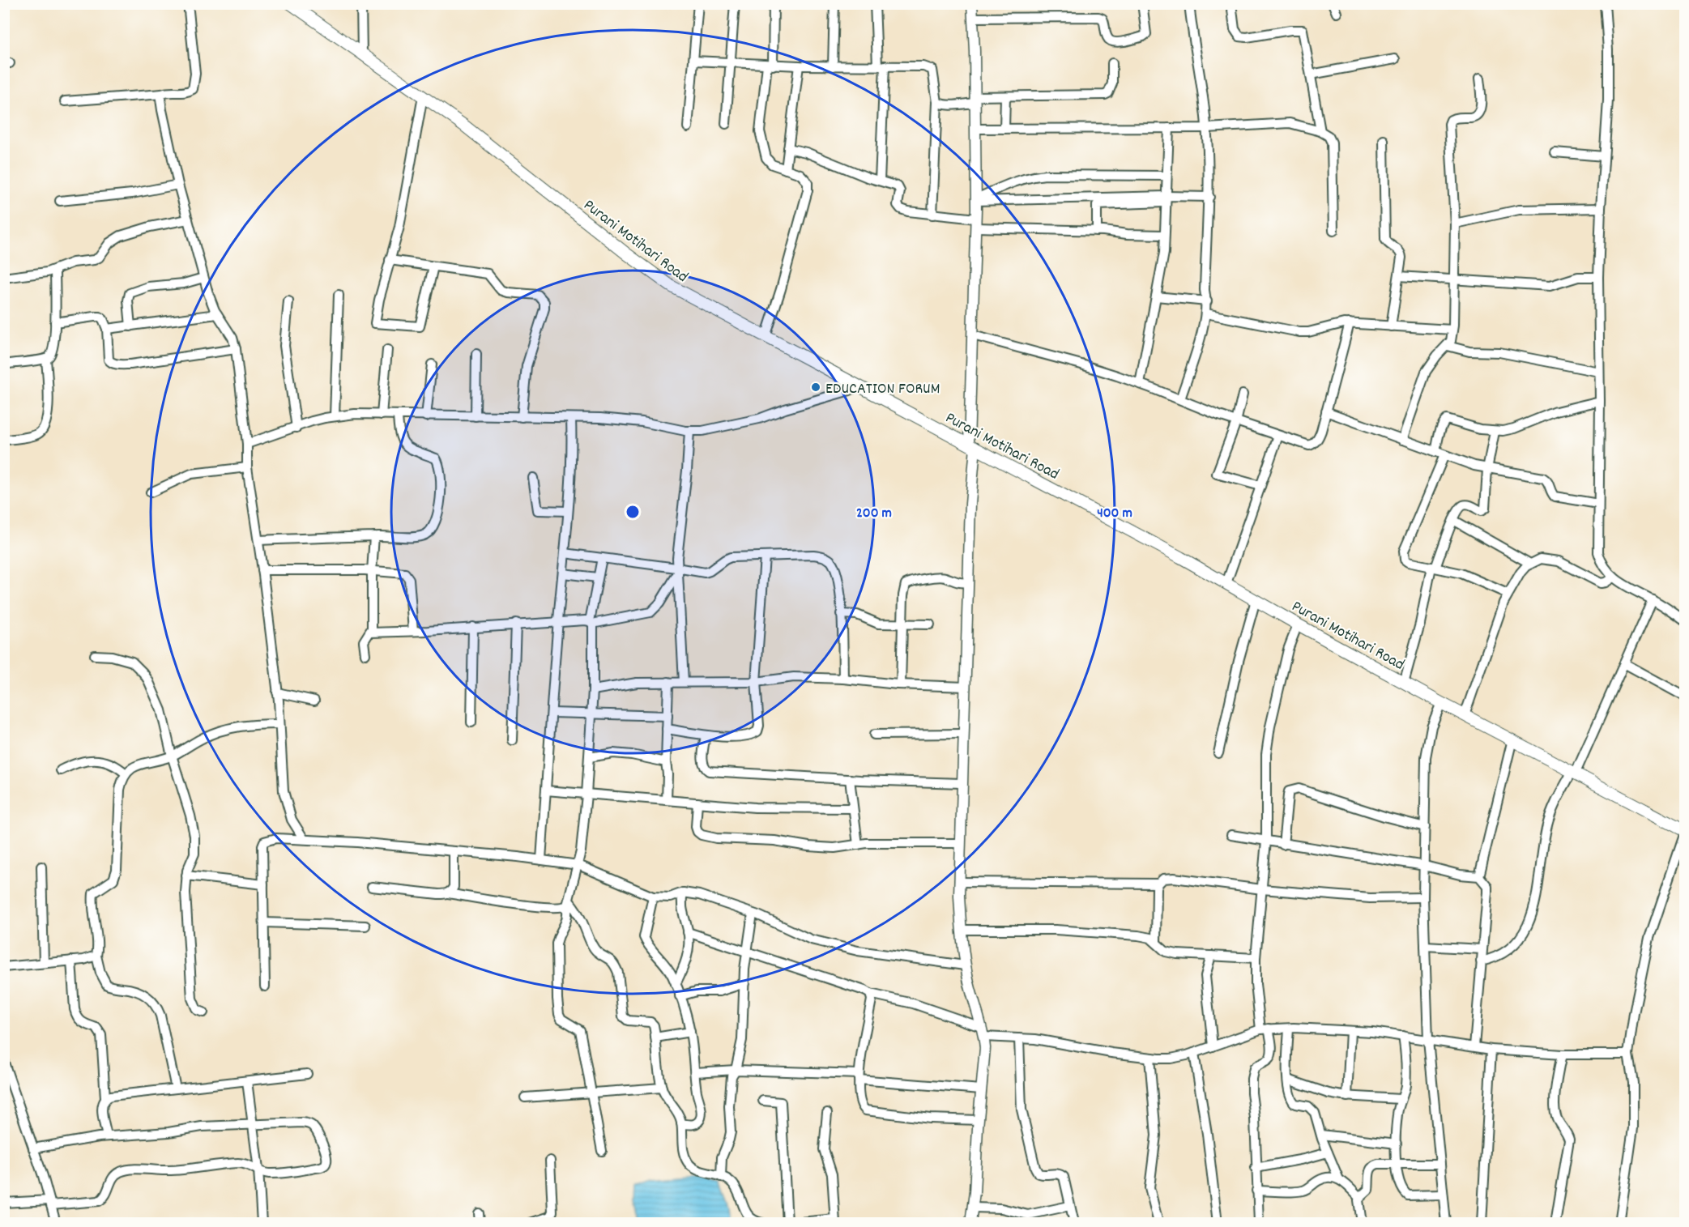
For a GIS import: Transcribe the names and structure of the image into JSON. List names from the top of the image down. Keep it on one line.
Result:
{"streets":{"main road":["Purani Motihari Road"]},"places":["EDUCATION FORUM"],"rings":["200 m","400 m"]}
